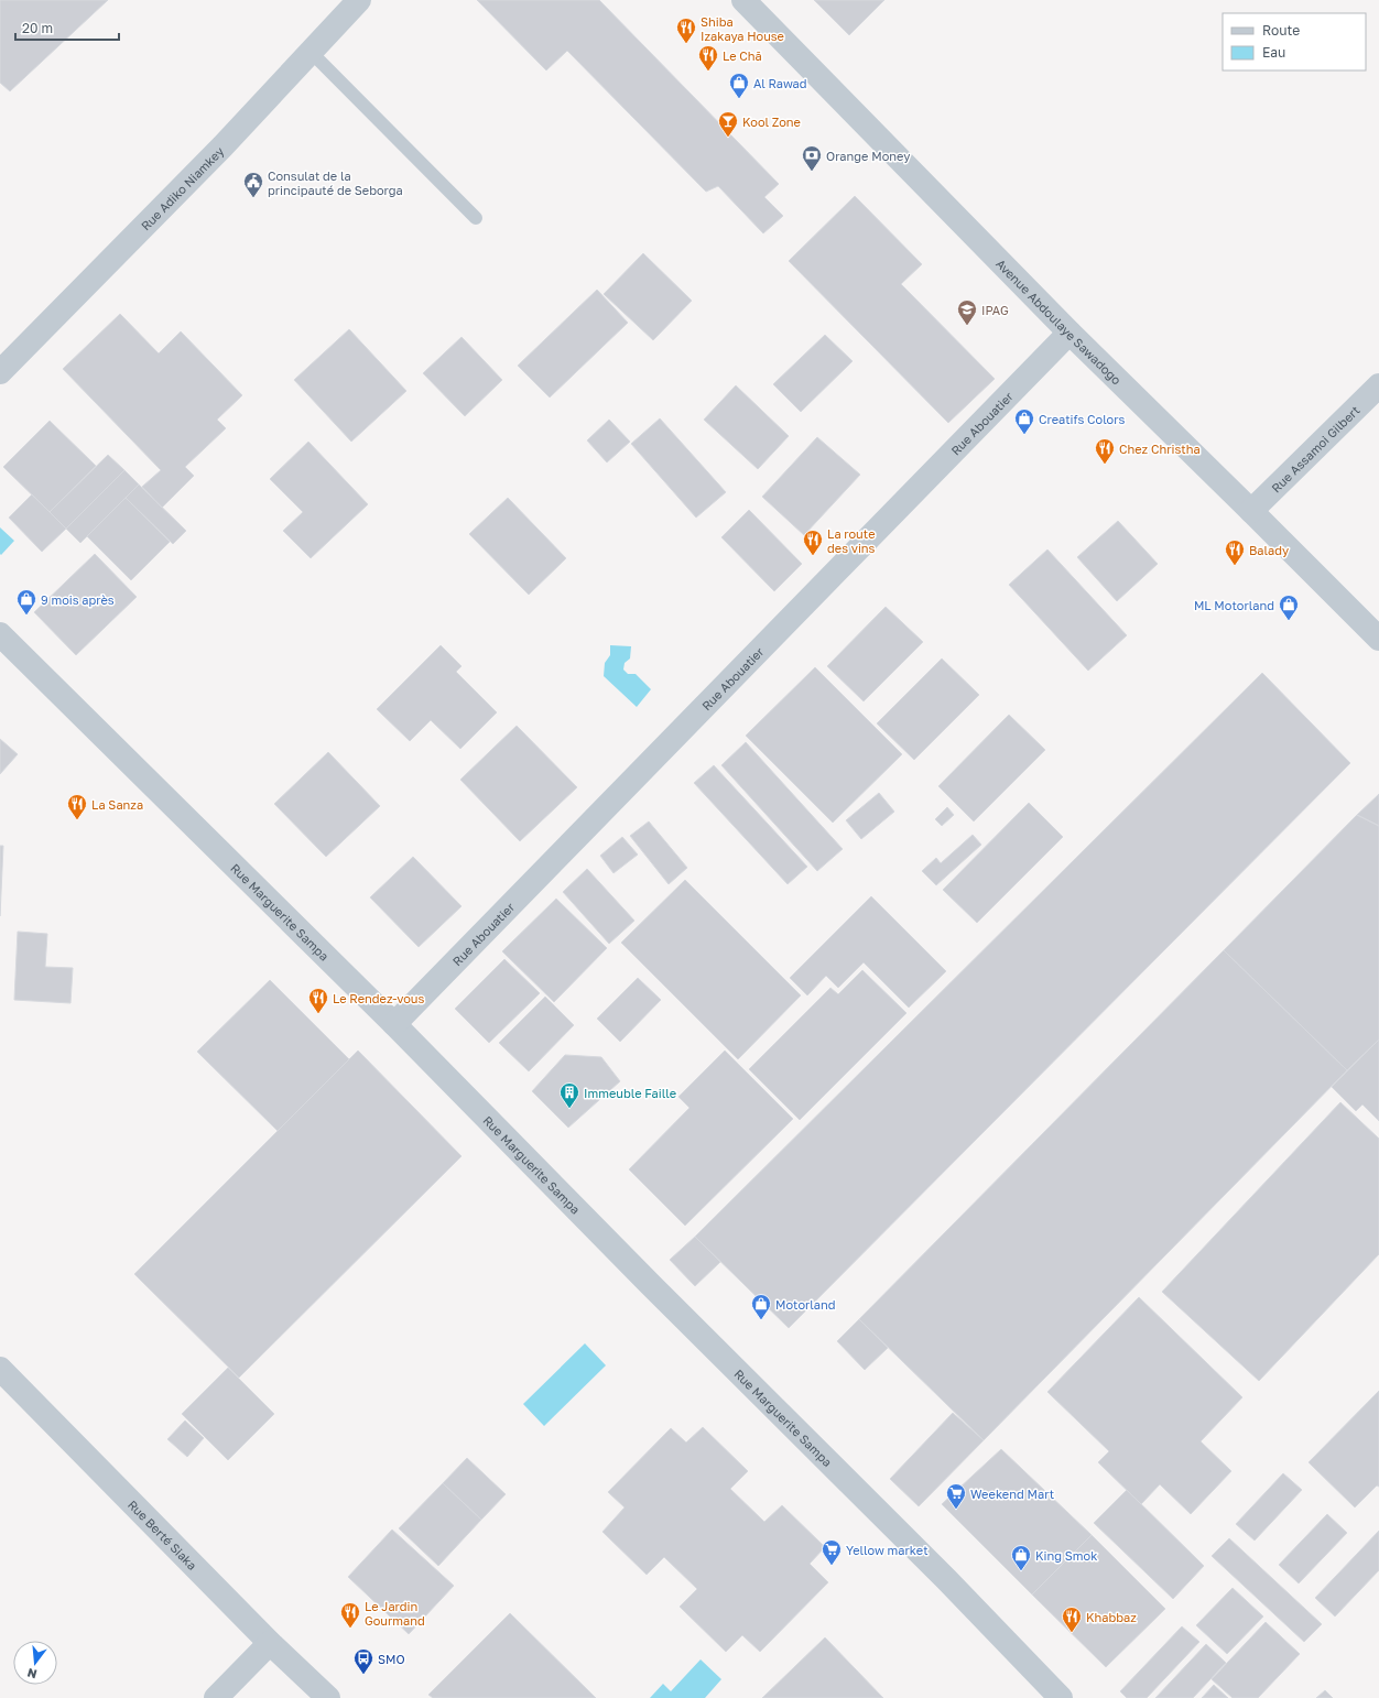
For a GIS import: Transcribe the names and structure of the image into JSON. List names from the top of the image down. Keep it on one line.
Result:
{"streets":{"street":["Rue Adiko Niamkey","Avenue Abdoulaye Sawadogo","Rue Abouatier","Rue Assamoi Gilbert","Rue Marguerite Sampa","Rue Berté Siaka"]},"crossings":[["Avenue Abdoulaye Sawadogo","Rue Abouatier"],["Avenue Abdoulaye Sawadogo","Rue Assamoi Gilbert"],["Rue Abouatier","Rue Marguerite Sampa"]],"places":{"restaurant":["Shiba Izakaya House","Le Chā","Chez Christha","La route des vins","Balady","La Sanza","Le Rendez-vous","Le Jardin Gourmand","Khabbaz"],"shop":["Al Rawad","Creatifs Colors","9 mois après","ML Motorland","Motorland","King Smok"],"bar":["Kool Zone"],"bank":["Orange Money"],"public building":["Consulat de la principauté de Seborga"],"school or university":["IPAG"],"building":["Immeuble Faille"],"supermarket":["Weekend Mart","Yellow market"],"bus stop":["SMO"]},"legend":["Route","Eau"],"scale_bar":"20 m","north":"bottom"}
